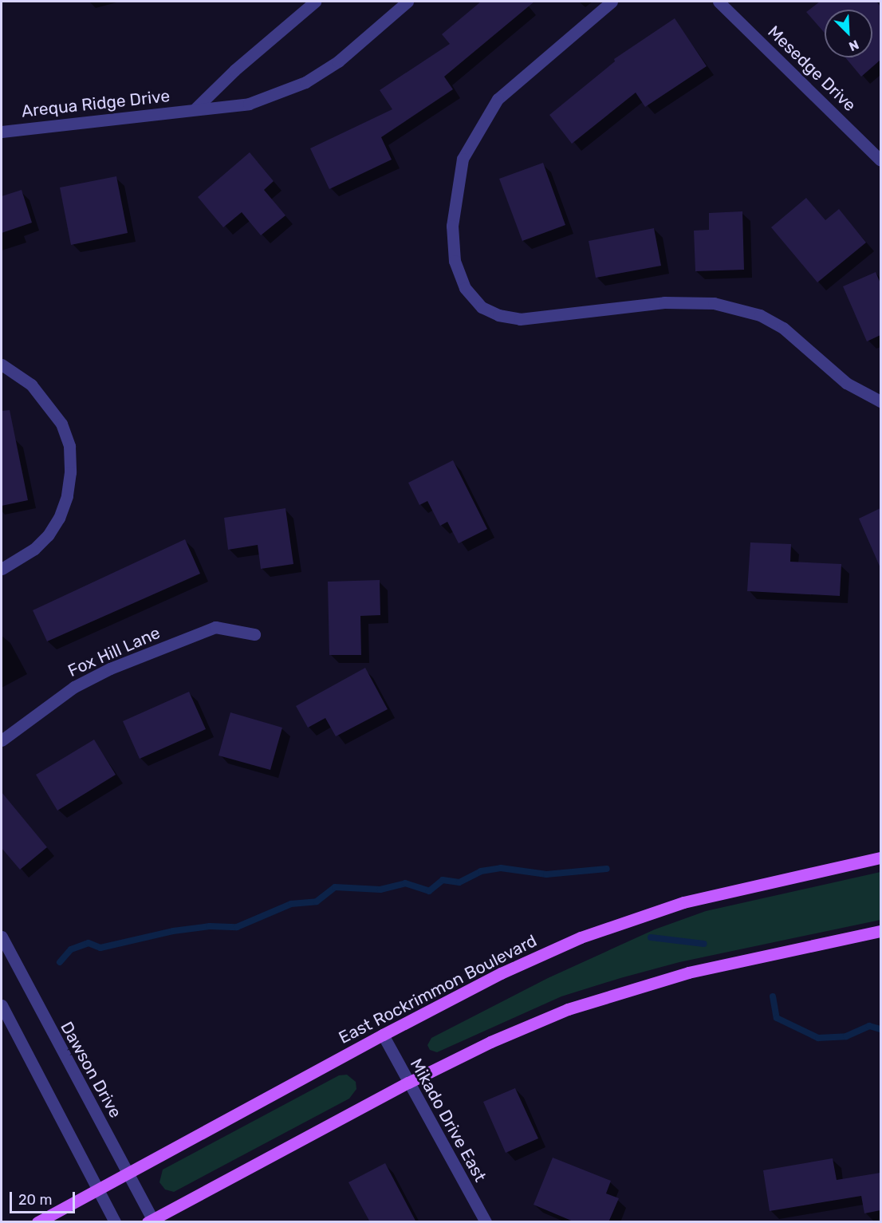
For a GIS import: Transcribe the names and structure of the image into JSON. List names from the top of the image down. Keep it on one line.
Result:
{"streets":{"main road":["East Rockrimmon Boulevard"],"street":["Mesedge Drive","Arequa Ridge Drive","Fox Hill Lane","Dawson Drive","Mikado Drive East"]},"crossings":[["East Rockrimmon Boulevard","Dawson Drive"],["East Rockrimmon Boulevard","Mikado Drive East"]],"scale_bar":"20 m","north":"bottom right"}
